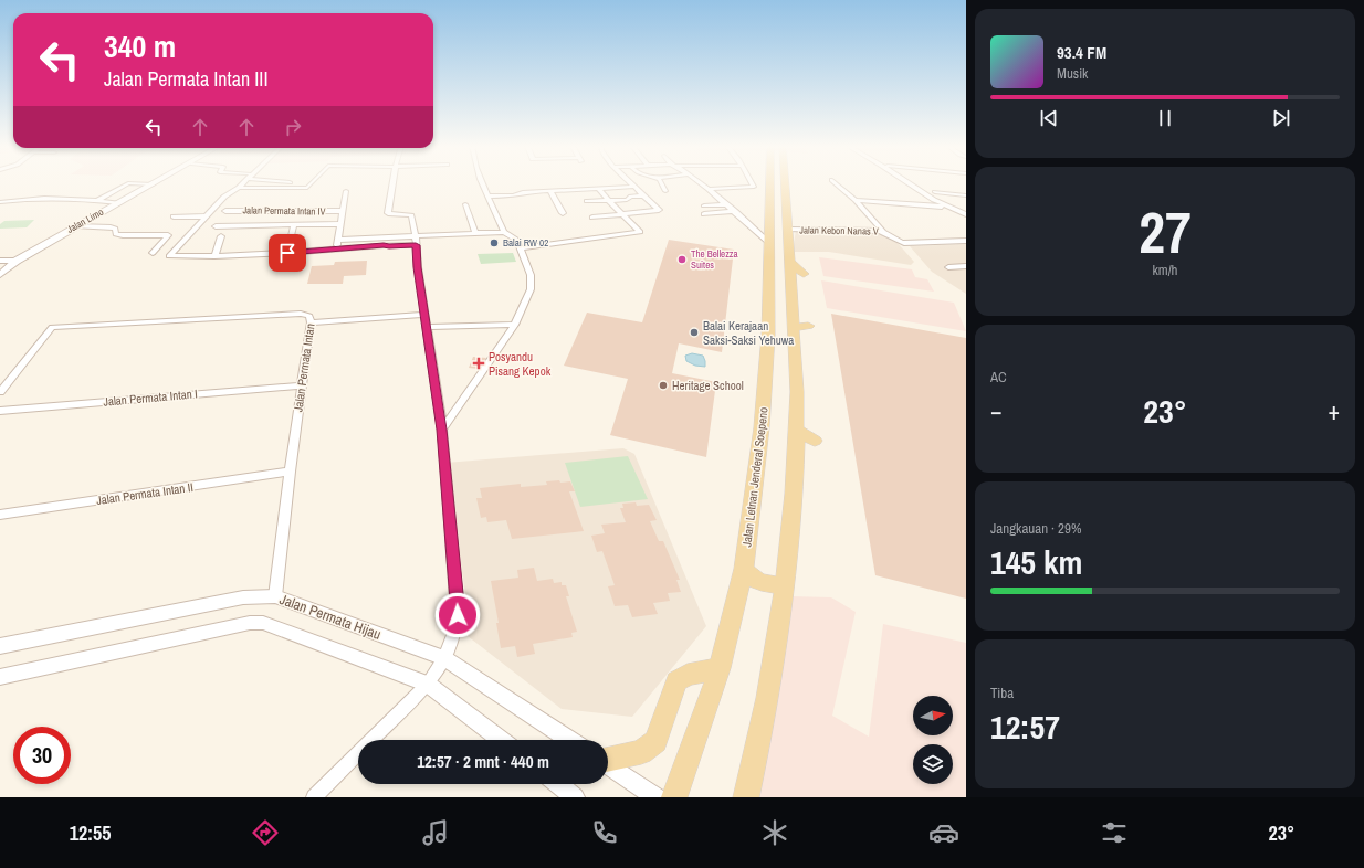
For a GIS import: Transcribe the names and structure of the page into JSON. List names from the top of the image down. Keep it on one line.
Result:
{"streets":{"main road":["Jalan Letnan Jenderal Soepeno"],"street":["Jalan Permata Intan IV","Jalan Limo","Jalan Kebon Nanas V","Jalan Permata Intan","Jalan Permata Intan I","Jalan Permata Intan II","Jalan Permata Hijau"]},"crossings":[["Jalan Kebon Nanas V","Jalan Letnan Jenderal Soepeno"],["Jalan Permata Intan","Jalan Permata Intan I"],["Jalan Permata Intan","Jalan Permata Intan II"],["Jalan Permata Intan","Jalan Permata Hijau"]],"places":{"other":["Balai RW 02","The Bellezza Suites","Balai Kerajaan Saksi-Saksi Yehuwa","Heritage School"],"health":["Posyandu Pisang Kepok"]},"north":"right","page":{"turn":["340 m","Jalan Permata Intan III"],"song":["93.4 FM","Musik"],"tile":[["27","km/h"],"AC",["Jangkauan · 29%","145 km"],["Tiba","12:57"]],"heat":["−","23°","+"],"limit":"30","trip":"12:57 · 2 mnt · 440 m","tabs":["12:55","23°"]}}
